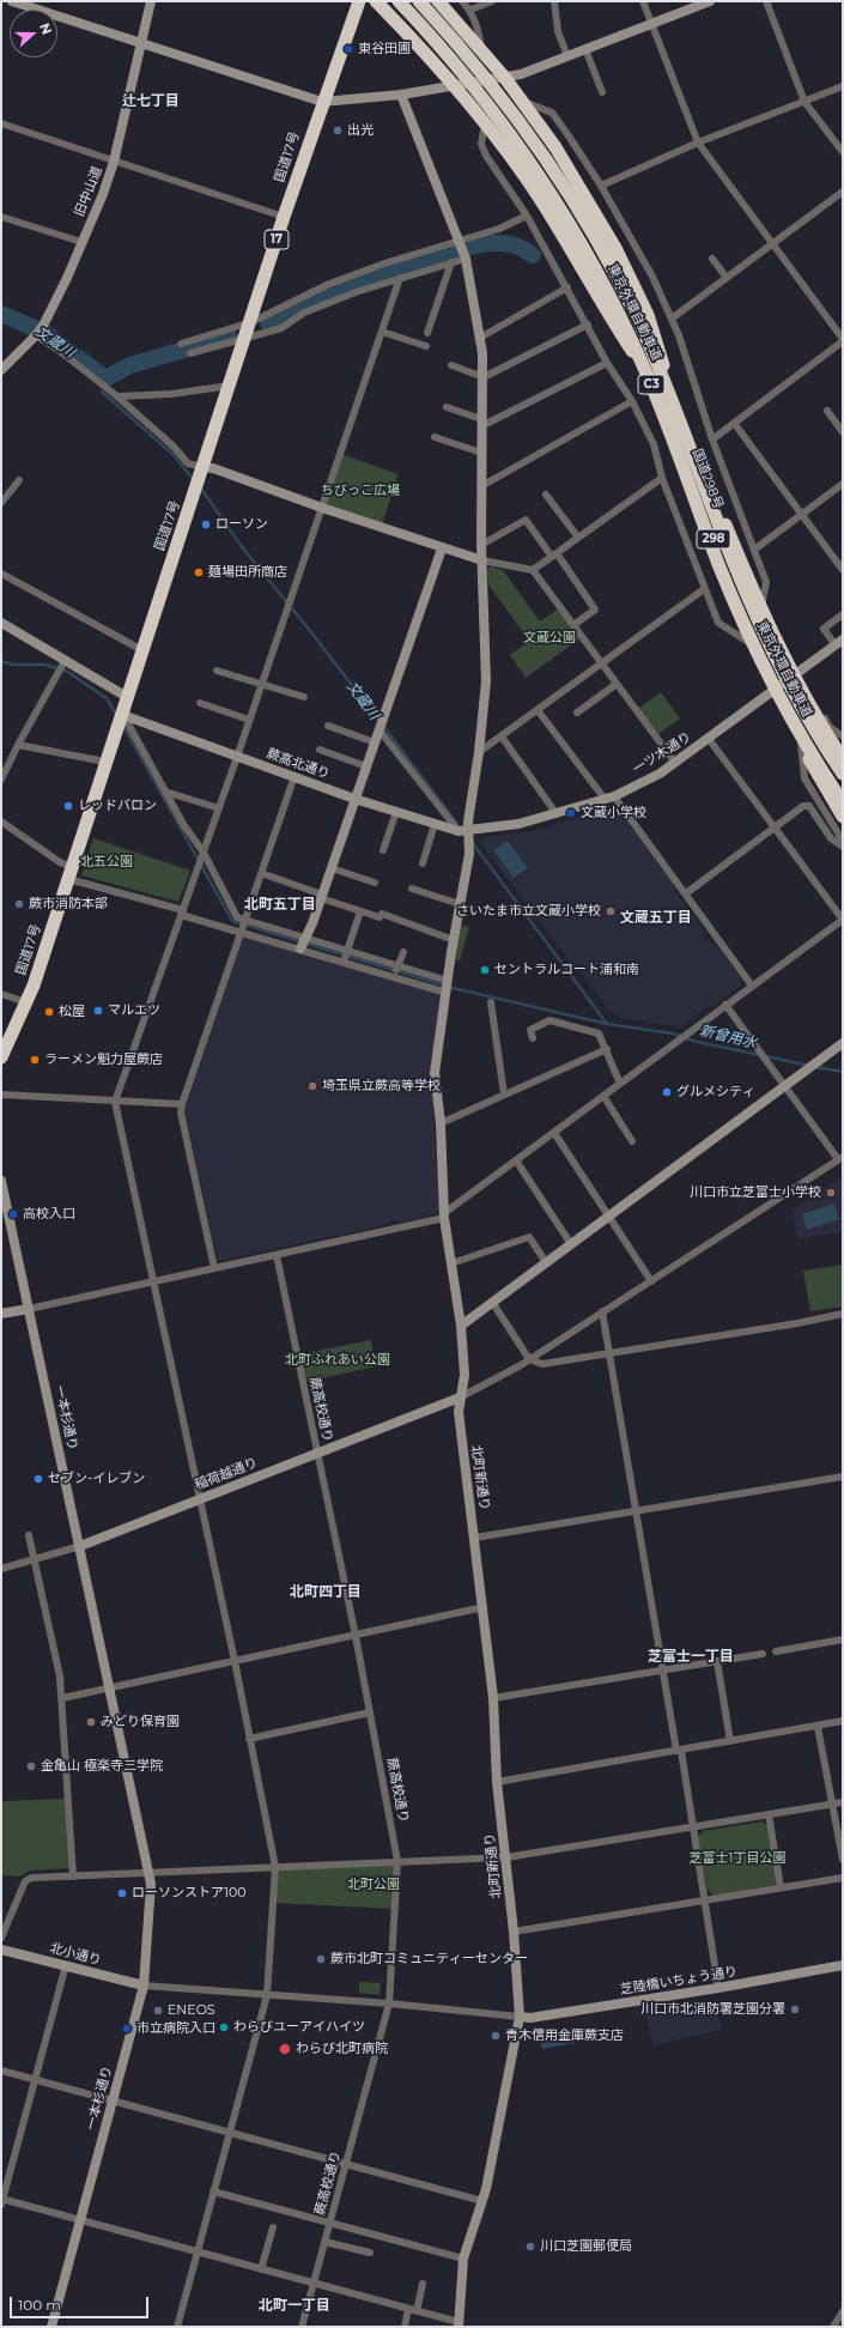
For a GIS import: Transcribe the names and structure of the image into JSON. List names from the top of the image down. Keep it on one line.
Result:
{"streets":{"highway":["国道17号","17","東京外環自動車道","C3","国道298号","298"],"street":["旧中山道","一ツ木通り","蕨高北通り","蕨高校通り","一本杉通り","稲荷越通り","北町新通り","北小通り","芝陸橋いちょう通り"]},"crossings":[["国道17号","蕨高北通り"],["国道298号","一ツ木通り"],["一ツ木通り","蕨高北通り"],["一ツ木通り","北町新通り"],["蕨高北通り","北町新通り"],["蕨高校通り","稲荷越通り"],["一本杉通り","稲荷越通り"],["一本杉通り","北小通り"],["稲荷越通り","北町新通り"],["北町新通り","芝陸橋いちょう通り"]],"districts":["辻七丁目","北町五丁目","文蔵五丁目","北町四丁目","芝富士一丁目","北町一丁目"],"water":["文蔵川","新曾用水"],"parks":["ちびっこ広場","文蔵公園","北五公園","北町ふれあい公園","芝富士1丁目公園","北町公園"],"places":["東谷田圃","出光","ローソン","麺場田所商店","レッドバロン","文蔵小学校","蕨市消防本部","さいたま市立文蔵小学校","セントラルコート浦和南","マルエツ","松屋","ラーメン魁力屋蕨店","埼玉県立蕨高等学校","グルメシティ","川口市立芝富士小学校","高校入口","セブン-イレブン","みどり保育園","金亀山 極楽寺三学院","ローソンストア100","蕨市北町コミュニティーセンター","川口市北消防署芝園分署","ENEOS","わらびユーアイハイツ","市立病院入口","青木信用金庫蕨支店","わらび北町病院","川口芝園郵便局"],"scale_bar":"100 m","north":"right"}
